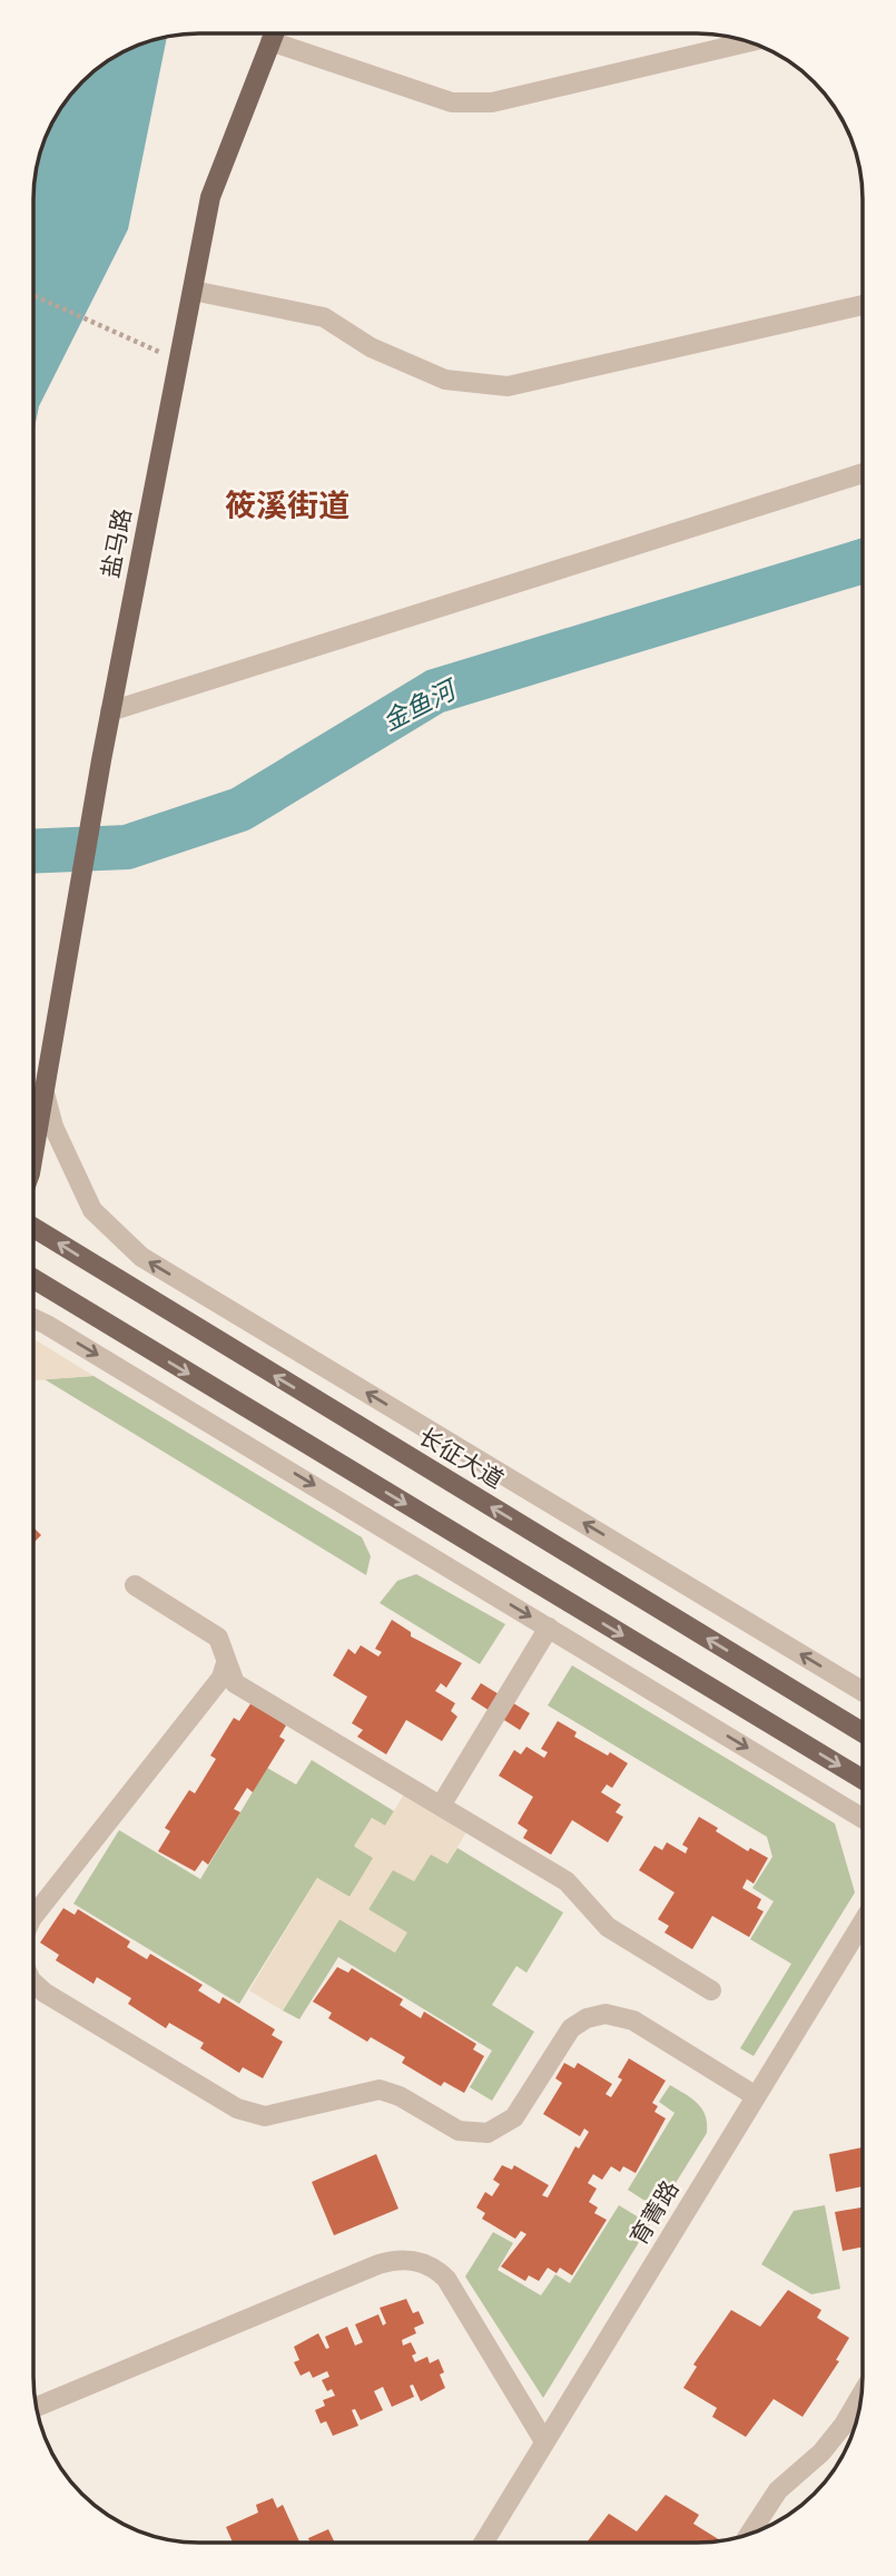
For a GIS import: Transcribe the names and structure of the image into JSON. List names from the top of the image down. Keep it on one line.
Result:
{"streets":{"main road":["盐马路","长征大道"],"street":["育菁路"]},"districts":["筱溪街道"],"water":["金鱼河"]}
